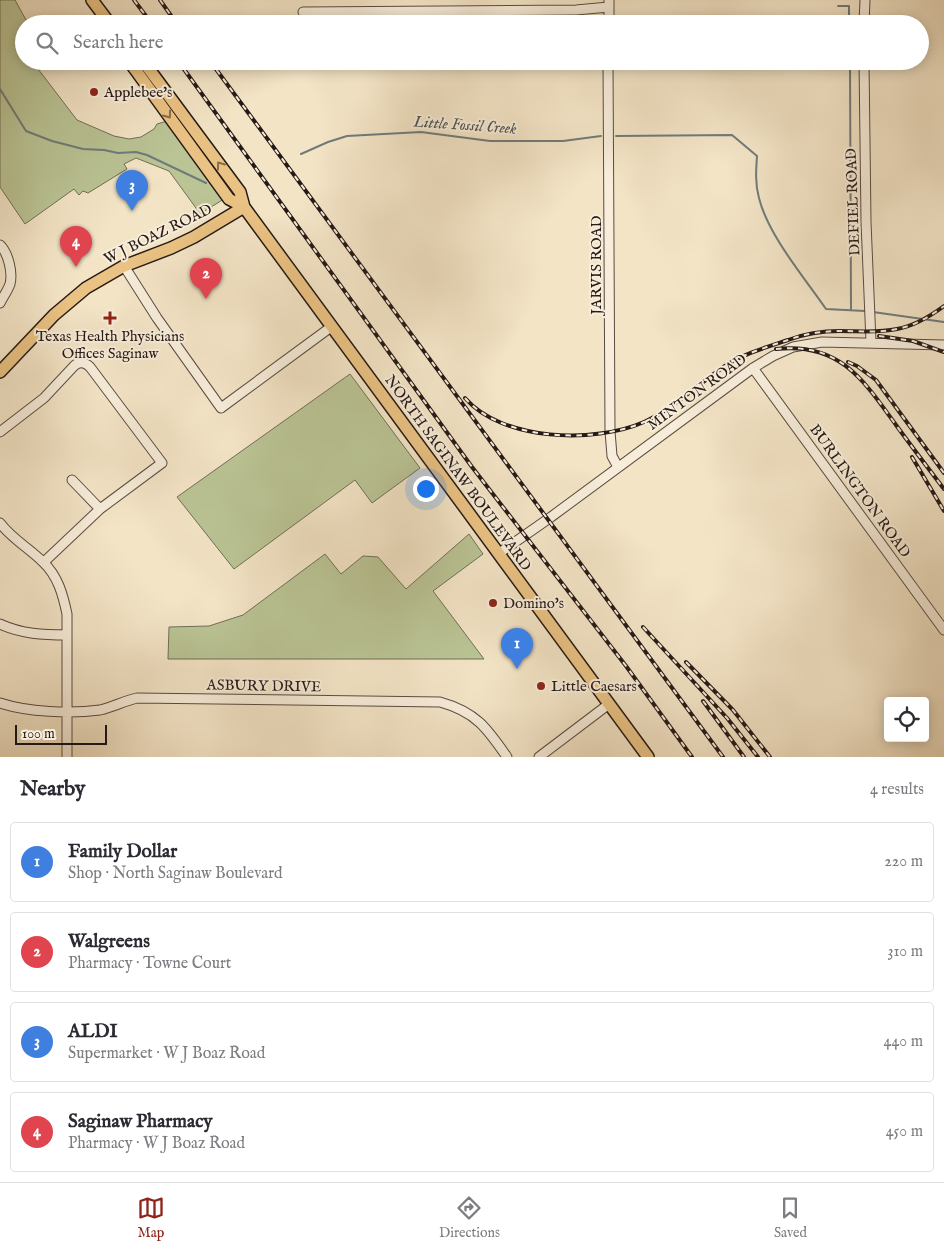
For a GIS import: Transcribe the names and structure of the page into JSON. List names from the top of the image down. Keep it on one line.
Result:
{"streets":{"main road":["W J BOAZ ROAD","NORTH SAGINAW BOULEVARD"],"street":["DEFIEL ROAD","JARVIS ROAD","MINTON ROAD","BURLINGTON ROAD","ASBURY DRIVE"]},"crossings":[["DEFIEL ROAD","MINTON ROAD"],["W J BOAZ ROAD","NORTH SAGINAW BOULEVARD"],["JARVIS ROAD","MINTON ROAD"],["MINTON ROAD","NORTH SAGINAW BOULEVARD"],["MINTON ROAD","BURLINGTON ROAD"]],"water":["Little Fossil Creek"],"places":{"other":["Applebee's","Domino's","Little Caesars"],"health":["Texas Health Physicians Offices Saginaw"]},"scale_bar":"100 m","page":{"search":"Search here","pins":["3","4","2","1"],"scale":"100 m","heading":["Nearby","4 results"],"list":[{"mark":"1","name":"Family Dollar","note":"Shop · North Saginaw Boulevard","value":"220 m"},{"mark":"2","name":"Walgreens","note":"Pharmacy · Towne Court","value":"310 m"},{"mark":"3","name":"ALDI","note":"Supermarket · W J Boaz Road","value":"440 m"},{"mark":"4","name":"Saginaw Pharmacy","note":"Pharmacy · W J Boaz Road","value":"450 m"}],"nav":["Map","Directions","Saved"]}}
